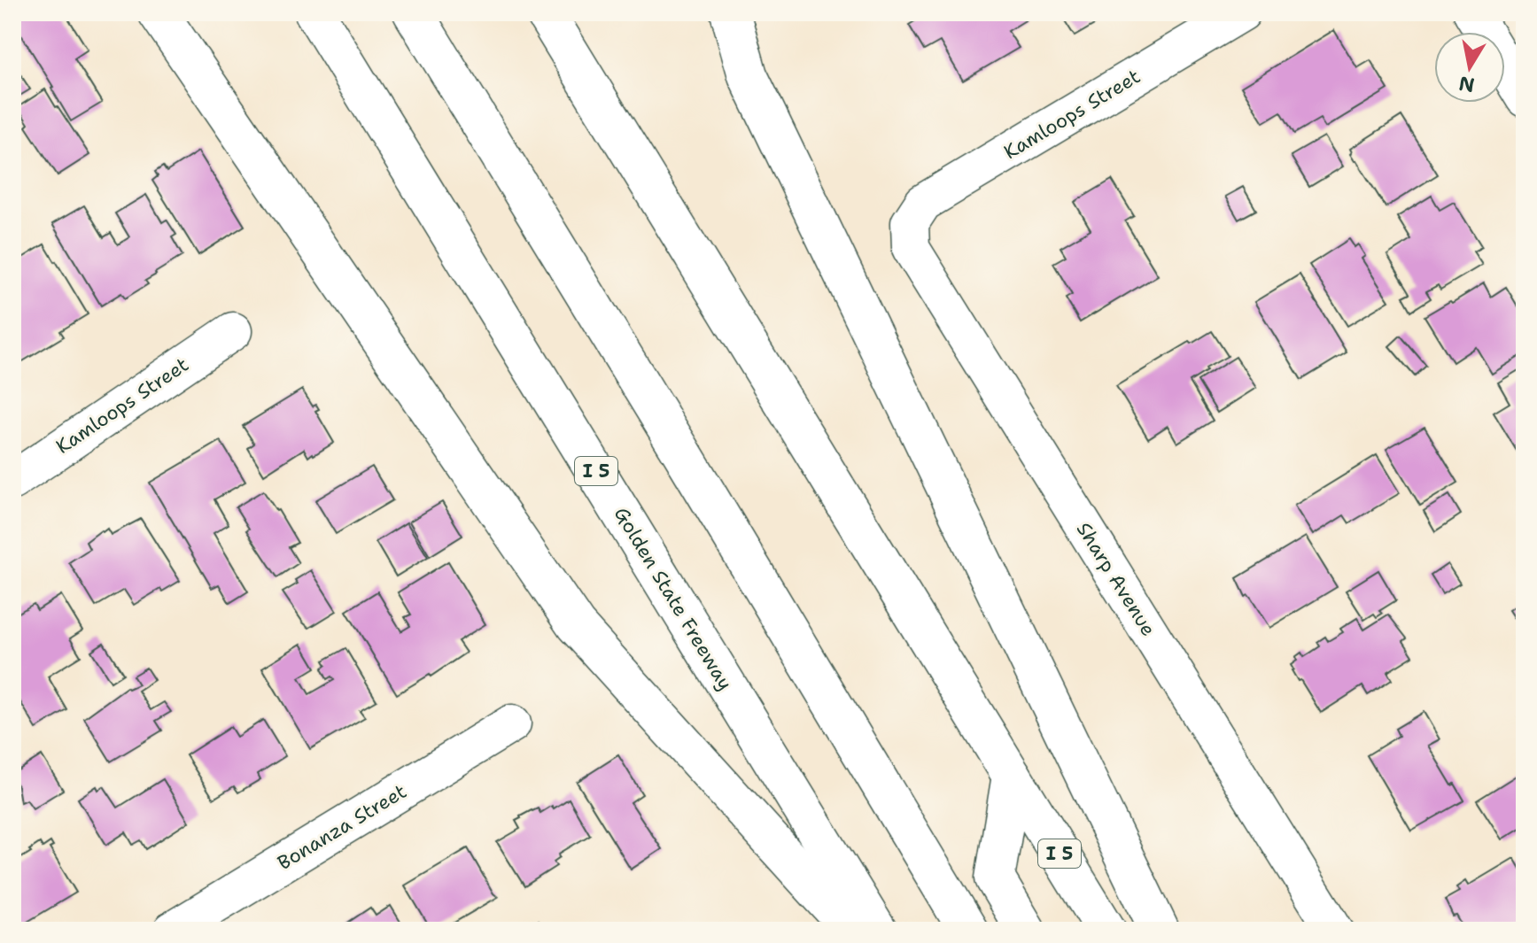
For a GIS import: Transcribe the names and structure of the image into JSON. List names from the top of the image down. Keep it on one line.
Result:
{"streets":{"highway":["I 5","Golden State Freeway"],"street":["Kamloops Street","Sharp Avenue","Bonanza Street"]},"crossings":[["Kamloops Street","Sharp Avenue"]],"north":"bottom"}
